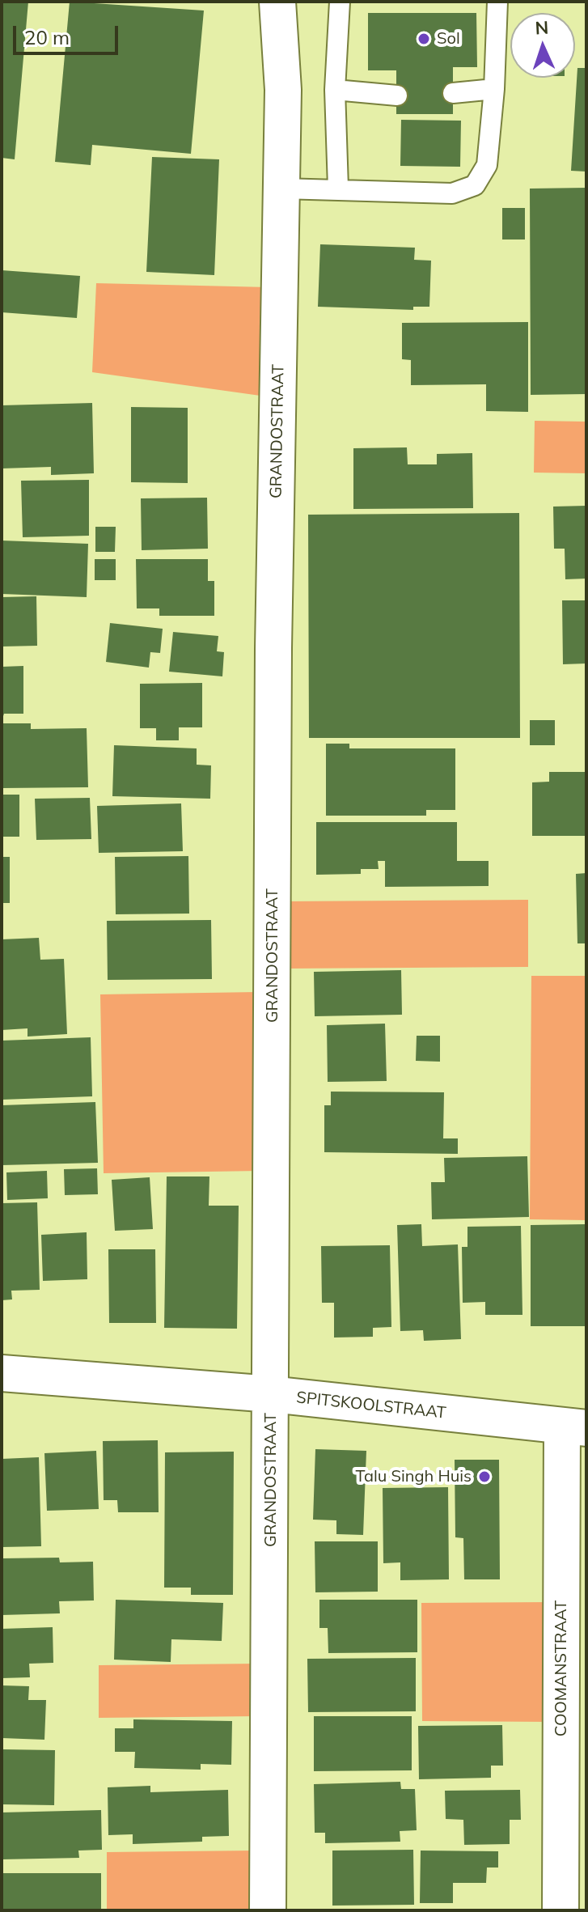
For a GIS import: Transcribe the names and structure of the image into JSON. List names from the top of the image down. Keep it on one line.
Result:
{"streets":{"street":["GRANDOSTRAAT","SPITSKOOLSTRAAT","COOMANSTRAAT"]},"crossings":[["GRANDOSTRAAT","SPITSKOOLSTRAAT"],["SPITSKOOLSTRAAT","COOMANSTRAAT"]],"places":["Sol","Talu Singh Huis"],"scale_bar":"20 m","north":"top"}
